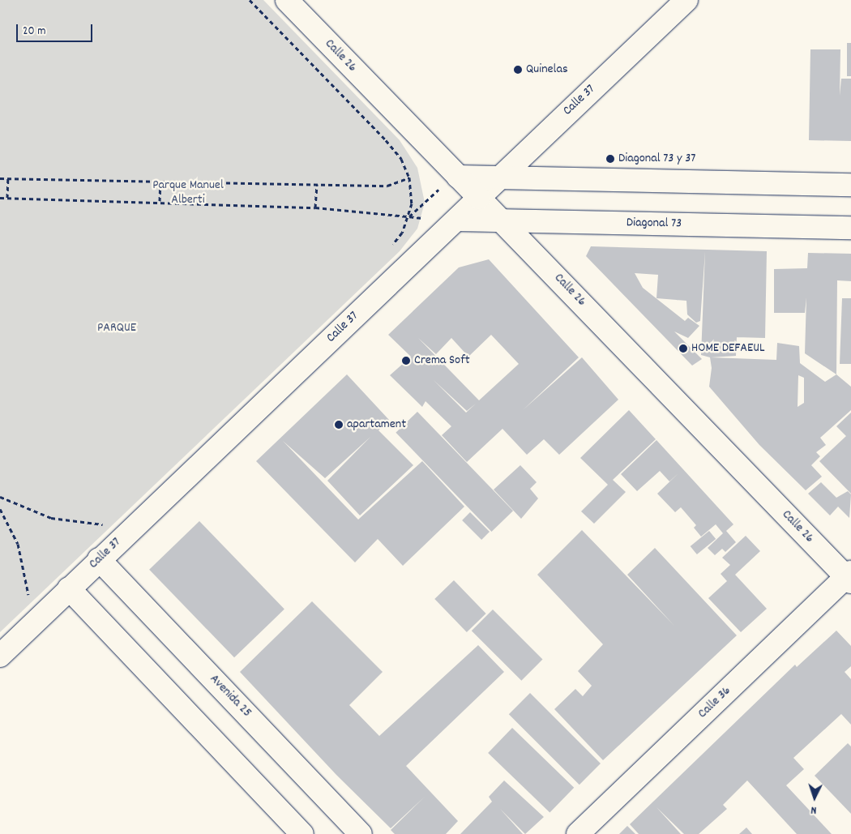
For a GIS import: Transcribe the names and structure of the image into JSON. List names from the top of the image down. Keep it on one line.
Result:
{"streets":{"main road":["Calle 26","Calle 37","Diagonal 73","Avenida 25","Calle 36"]},"crossings":[["Calle 26","Calle 37"],["Calle 26","Diagonal 73"],["Calle 26","Calle 36"],["Calle 37","Diagonal 73"],["Calle 37","Avenida 25"]],"parks":["Parque Manuel Alberti","PARQUE"],"places":["Quinelas","Diagonal 73 y 37","HOME DEFAEUL","Crema Soft","apartament"],"scale_bar":"20 m","north":"bottom"}
